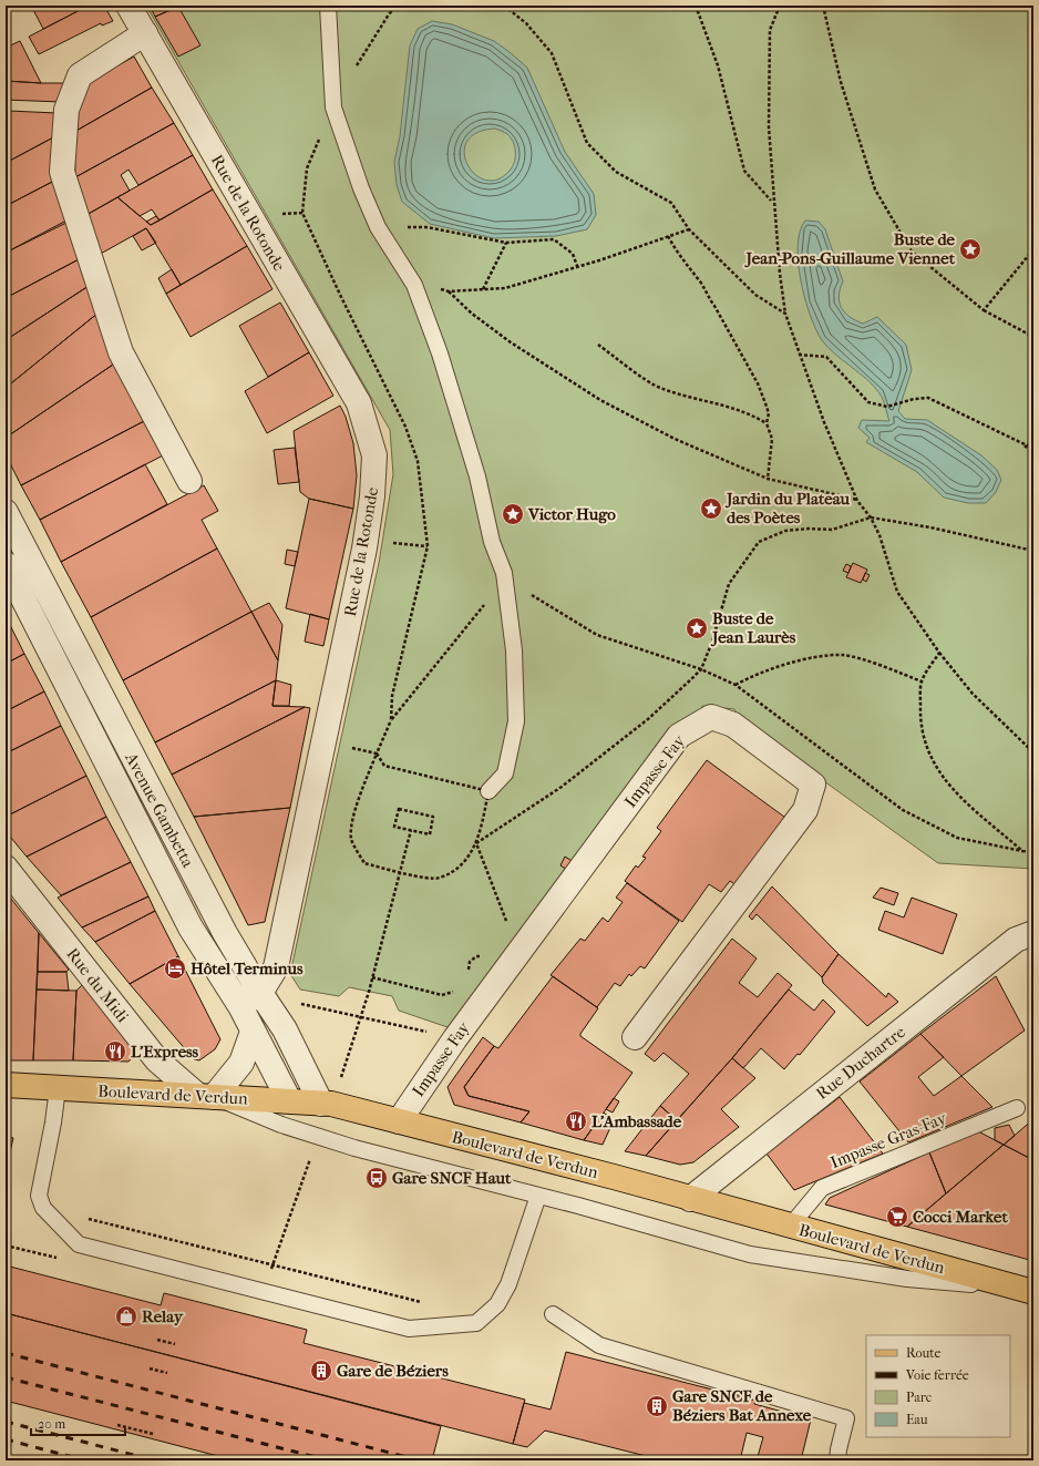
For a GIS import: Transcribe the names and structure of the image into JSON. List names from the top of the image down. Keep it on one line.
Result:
{"streets":{"main road":["Boulevard de Verdun"],"street":["Rue de la Rotonde","Impasse Fay","Avenue Gambetta","Rue du Midi","Rue Duchartre"],"lane":["Impasse Gras-Fay"]},"crossings":[["Rue de la Rotonde","Avenue Gambetta"],["Impasse Fay","Boulevard de Verdun"],["Avenue Gambetta","Boulevard de Verdun"],["Rue du Midi","Boulevard de Verdun"],["Rue Duchartre","Boulevard de Verdun"],["Boulevard de Verdun","Impasse Gras-Fay"]],"places":{"place":["Buste de Jean-Pons-Guillaume Viennet","Jardin du Plateau des Poètes","Victor Hugo","Buste de Jean Laurès"],"hotel":["Hôtel Terminus"],"restaurant":["L'Express","L'Ambassade"],"bus stop":["Gare SNCF Haut"],"supermarket":["Cocci Market"],"shop":["Relay"],"building":["Gare de Béziers","Gare SNCF de Béziers Bat Annexe"]},"legend":["Route","Voie ferrée","Parc","Eau"],"scale_bar":"20 m"}
